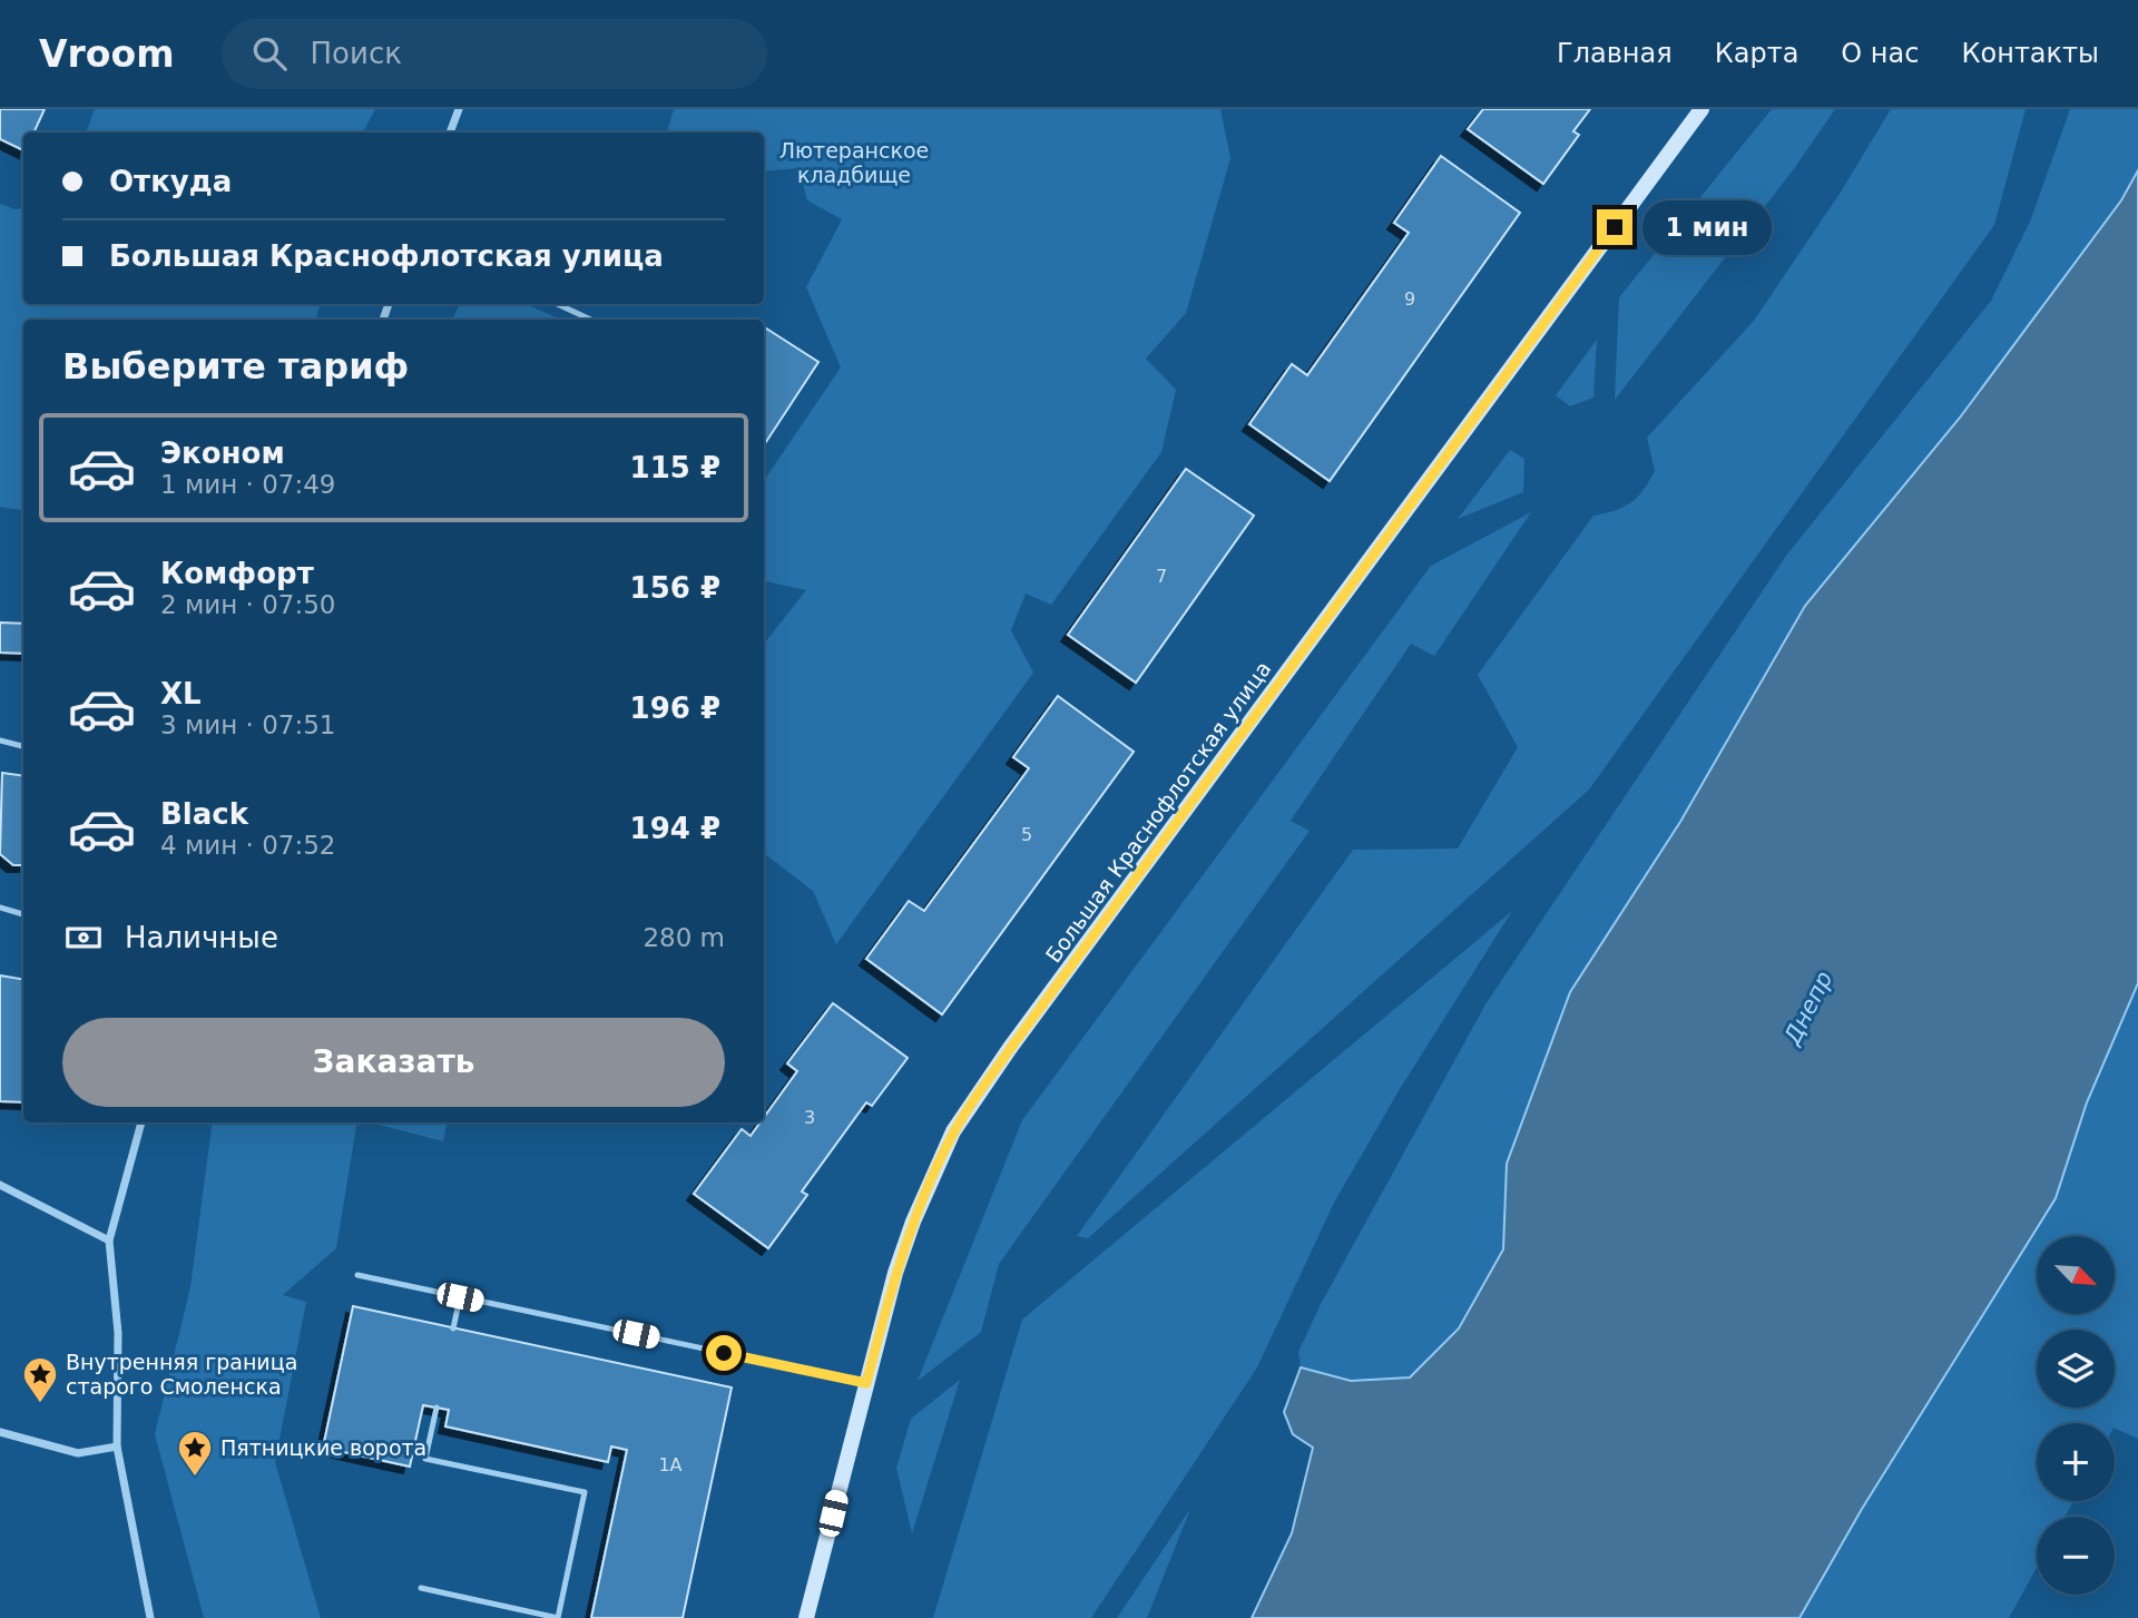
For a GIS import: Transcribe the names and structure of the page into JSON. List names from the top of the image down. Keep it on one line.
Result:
{"streets":{"main road":["Большая Краснофлотская улица"]},"water":["Днепр"],"parks":["Лютеранское кладбище"],"places":{"place":["Внутренняя граница старого Смоленска","Пятницкие ворота"]},"house_numbers":["9","7","5","3","1А"],"north":"bottom right","page":{"header":"Vroom","search":"Поиск","nav":["Главная","Карта","О нас","Контакты"],"banner":["Откуда","Большая Краснофлотская улица"],"bubble":"1 мин","heading":"Выберите тариф","list":[{"name":"Эконом","note":"1 мин · 07:49","value":"115 ₽"},{"name":"Комфорт","note":"2 мин · 07:50","value":"156 ₽"},{"name":"XL","note":"3 мин · 07:51","value":"196 ₽"},{"name":"Black","note":"4 мин · 07:52","value":"194 ₽"}],"pay":["Наличные","280 m"],"buttons":"Заказать","map_buttons":["+","−"]}}
